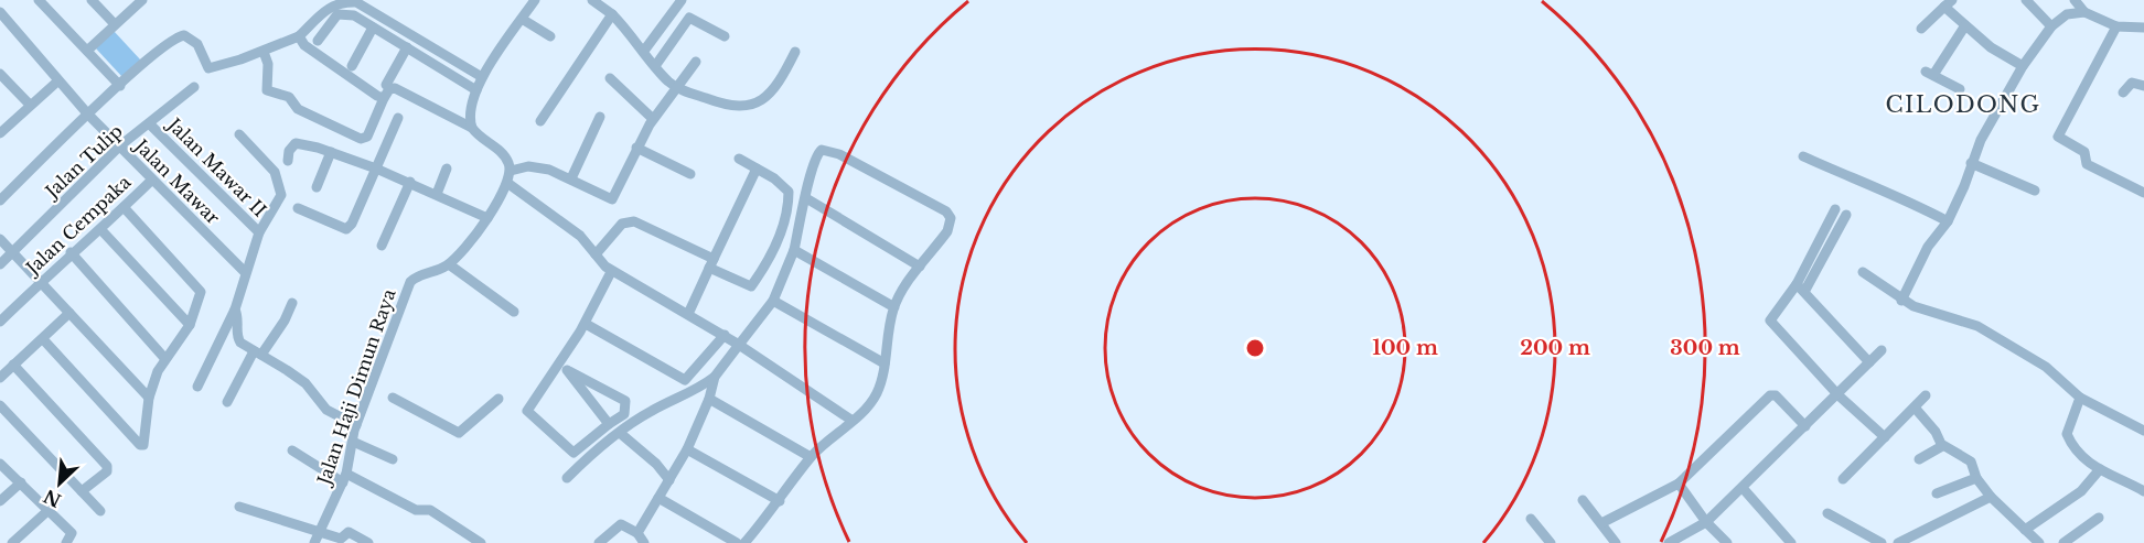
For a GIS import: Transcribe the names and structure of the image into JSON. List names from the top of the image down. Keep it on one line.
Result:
{"streets":{"street":["Jalan Tulip","Jalan Mawar II","Jalan Mawar","Jalan Cempaka","Jalan Haji Dimun Raya"]},"crossings":[["Jalan Tulip","Jalan Mawar II"],["Jalan Tulip","Jalan Mawar"],["Jalan Mawar II","Jalan Mawar"],["Jalan Mawar","Jalan Cempaka"]],"districts":["CILODONG"],"north":"bottom left","rings":["100 m","200 m","300 m"]}
